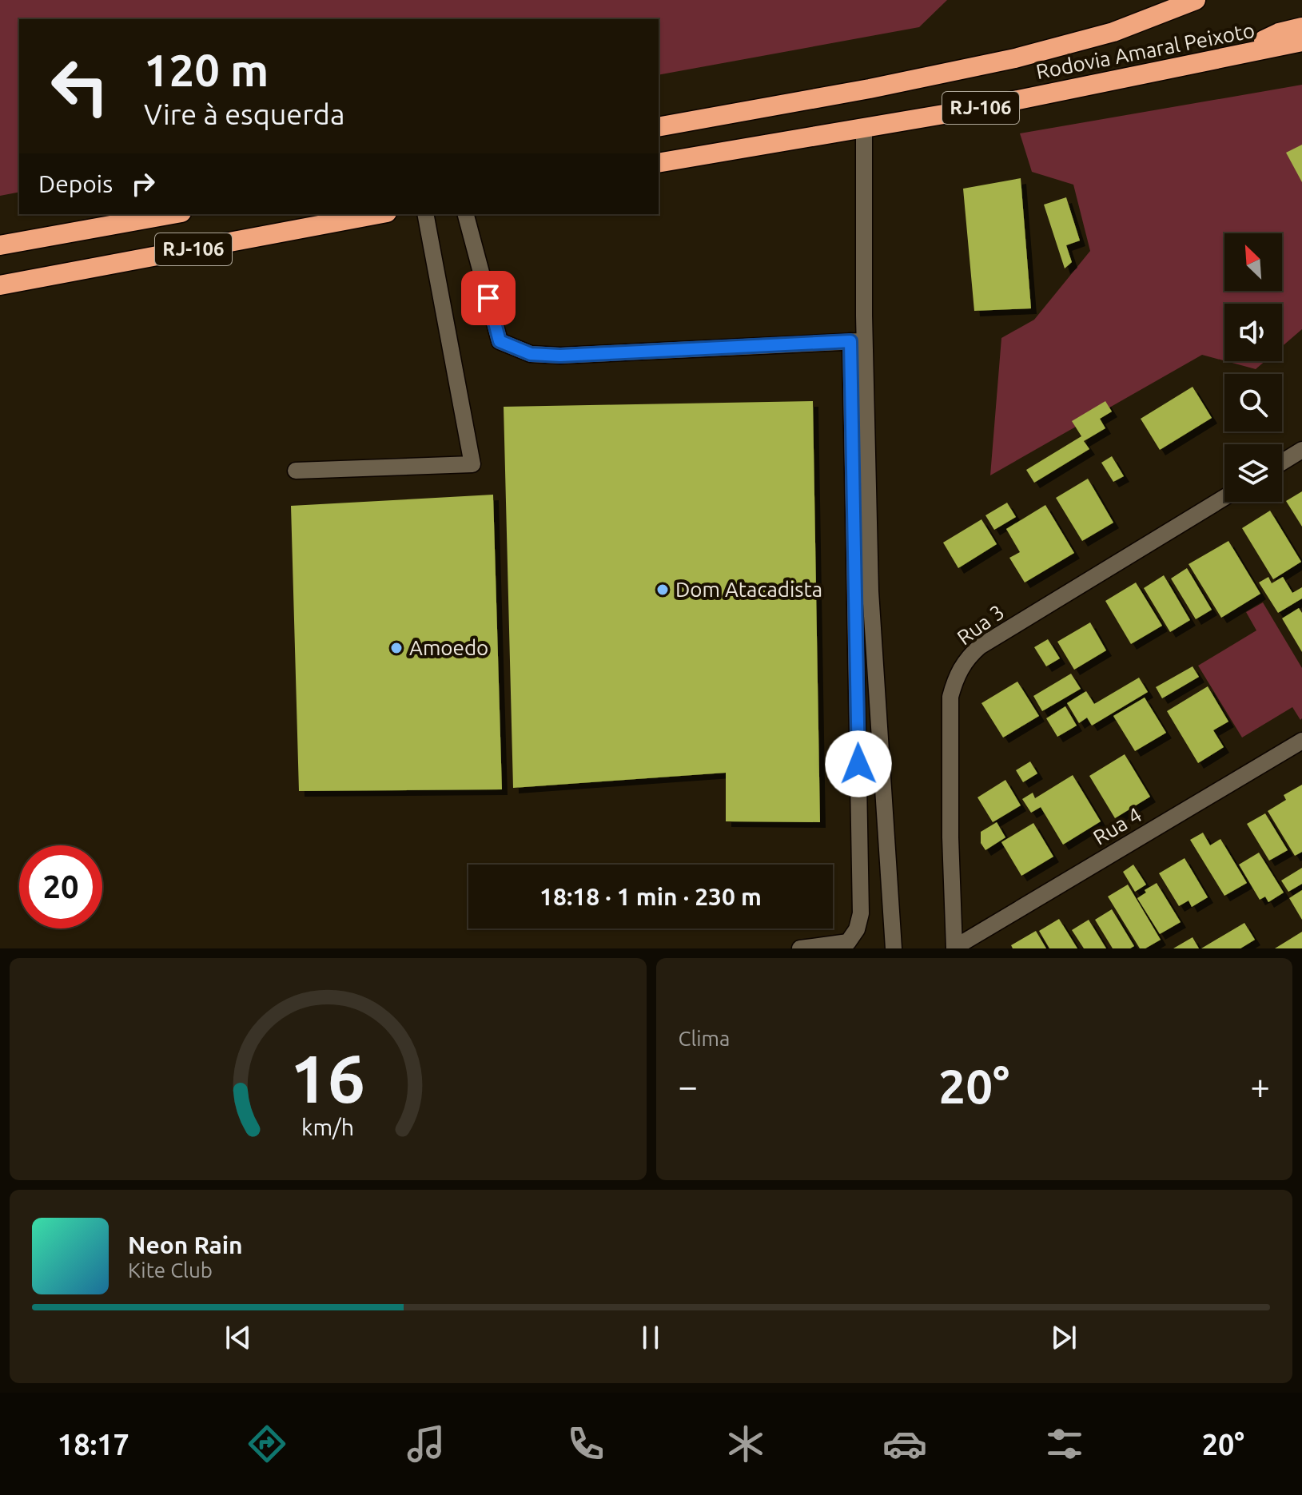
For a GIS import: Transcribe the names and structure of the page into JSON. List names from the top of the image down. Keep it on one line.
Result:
{"streets":{"highway":["Rodovia Amaral Peixoto","RJ-106"],"street":["Rua 3","Rua 4"]},"crossings":[["Rua 3","Rua 4"]],"places":["Dom Atacadista","Amoedo"],"north":"top left","page":{"turn":["120 m","Vire à esquerda"],"then":"Depois","limit":"20","trip":"18:18 · 1 min · 230 m","tile":"Clima","heat":["−","20°","+"],"song":["Neon Rain","Kite Club"],"tabs":["18:17","20°"],"gauge":["16","km/h"]}}
